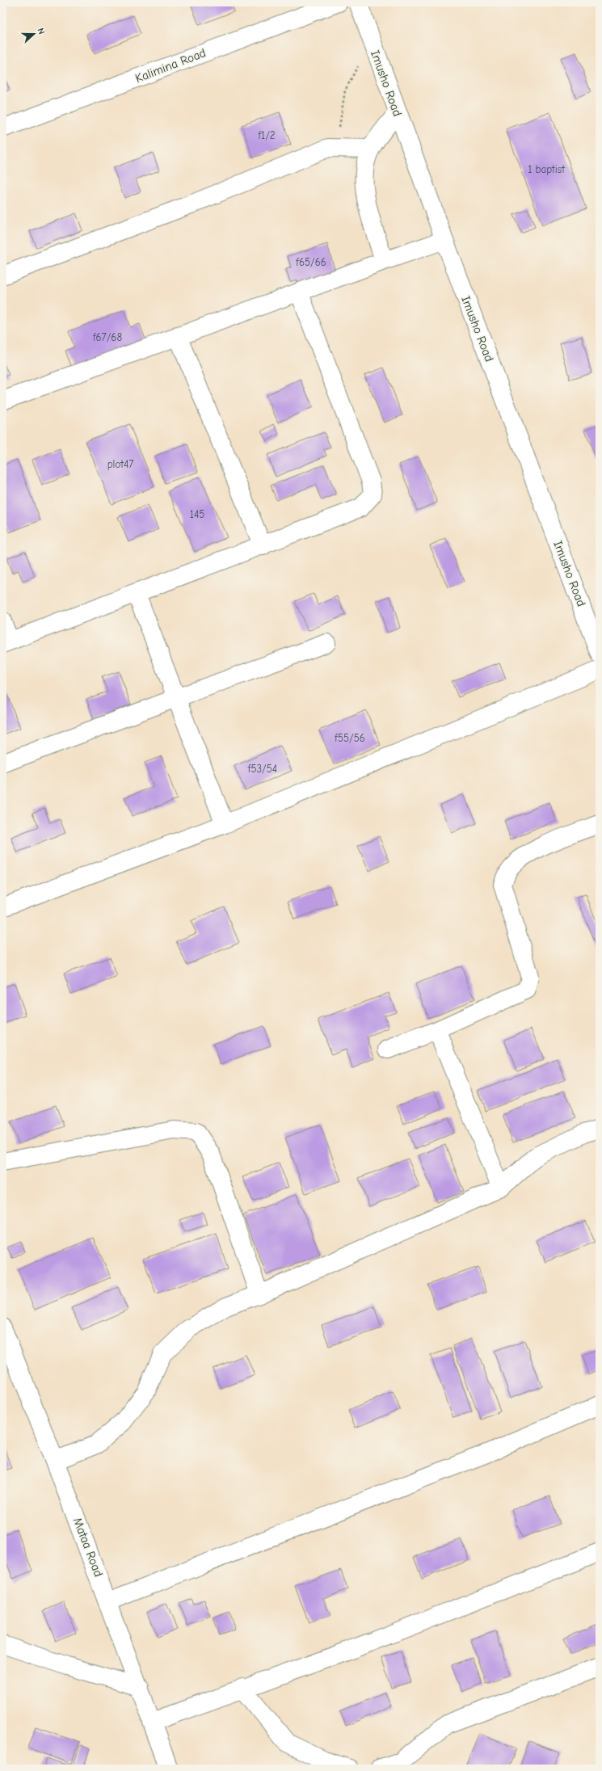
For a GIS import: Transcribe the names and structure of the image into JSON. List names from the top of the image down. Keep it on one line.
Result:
{"streets":{"street":["Kalimina Road","Imusho Road","Mataa Road"]},"house_numbers":["f1/2","1 baptist","f65/66","f67/68","plot47","145","f55/56","f53/54"],"north":"right"}
